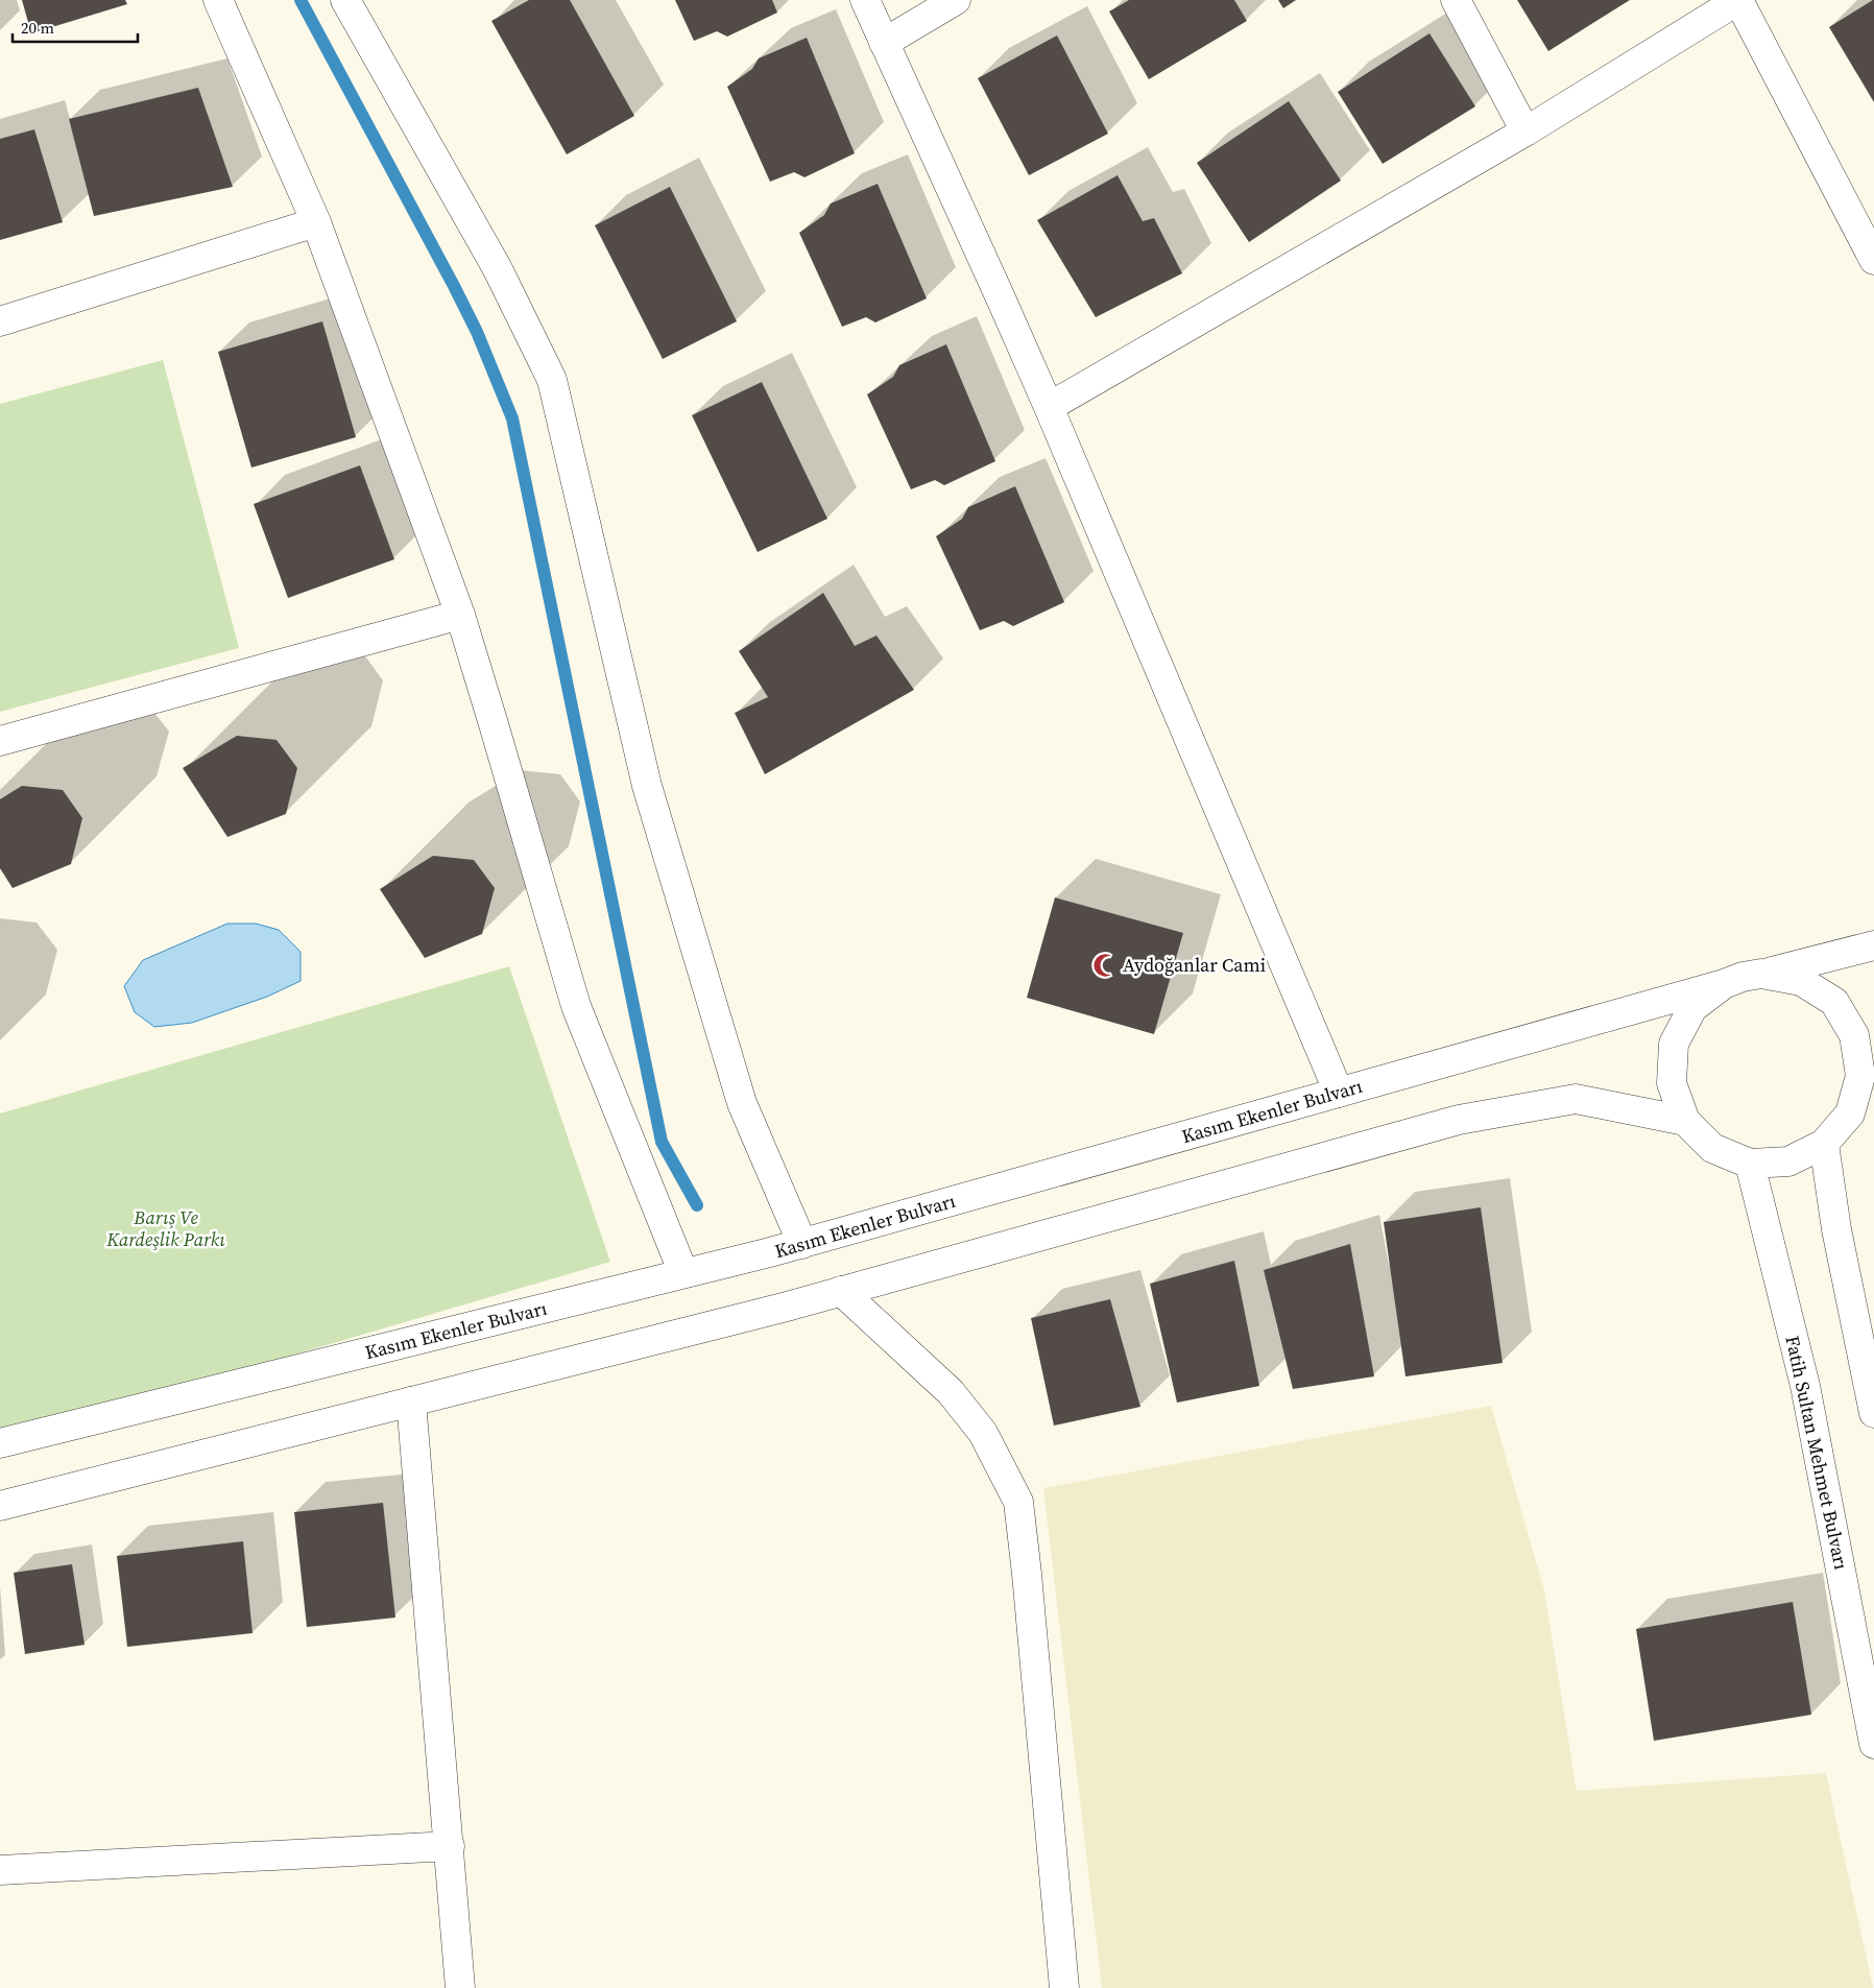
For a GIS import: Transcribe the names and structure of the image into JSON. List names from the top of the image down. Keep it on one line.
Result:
{"streets":{"street":["Kasım Ekenler Bulvarı","Fatih Sultan Mehmet Bulvarı"]},"parks":["Barış Ve Kardeşlik Parkı"],"places":{"mosque":["Aydoğanlar Cami"]},"scale_bar":"20 m"}
